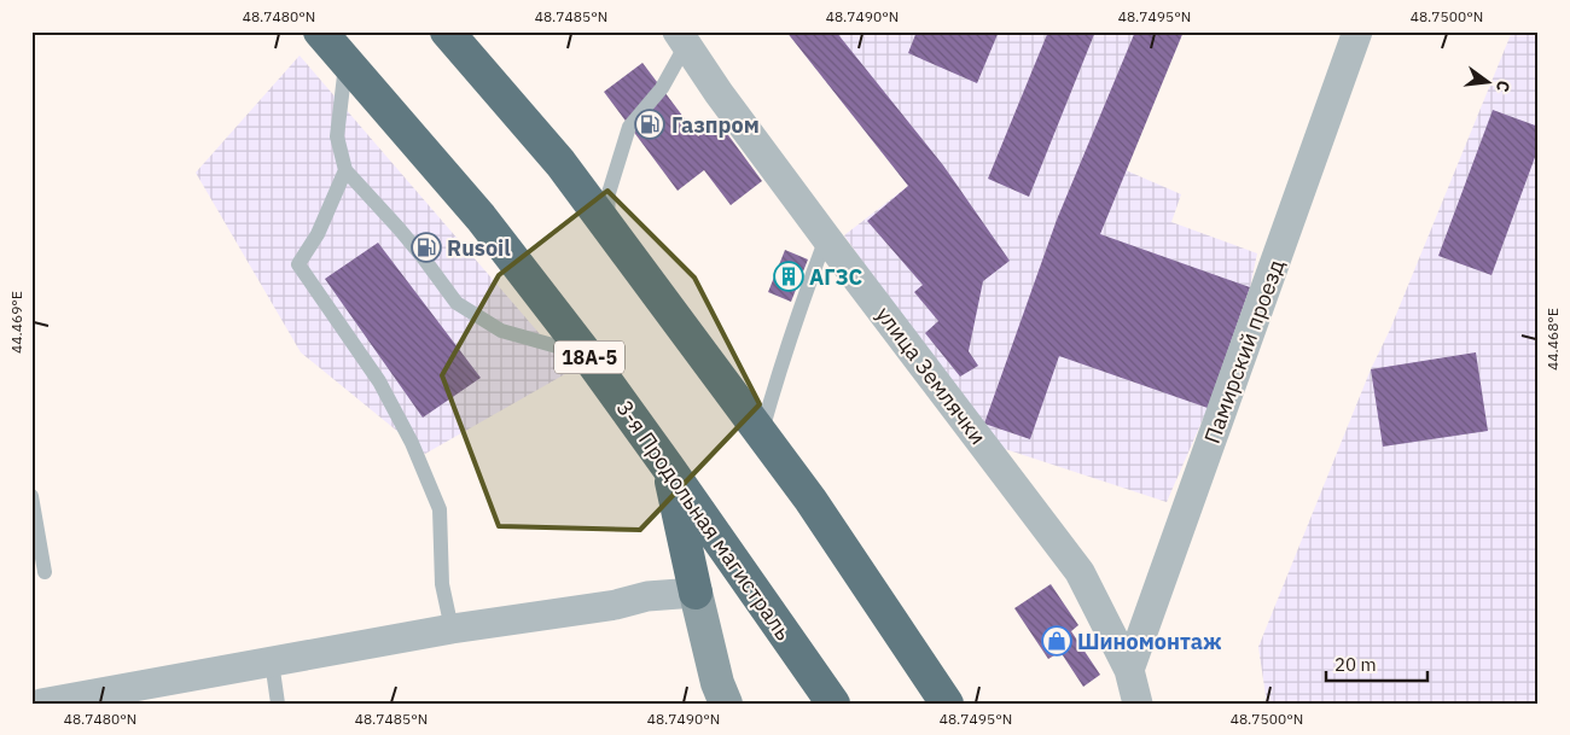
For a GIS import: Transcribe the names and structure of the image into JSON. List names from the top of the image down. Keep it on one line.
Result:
{"streets":{"highway":["18А-5","3-я Продольная магистраль"],"street":["Памирский проезд","улица Землячки"]},"crossings":[["Памирский проезд","улица Землячки"]],"places":{"fuel station":["Газпром","Rusoil"],"building":["АГЗС"],"shop":["Шиномонтаж"]},"scale_bar":"20 m","north":"right","coordinates":["48.7480°N","48.7485°N","48.7490°N","48.7495°N","48.7500°N","44.469°E","44.468°E"]}
